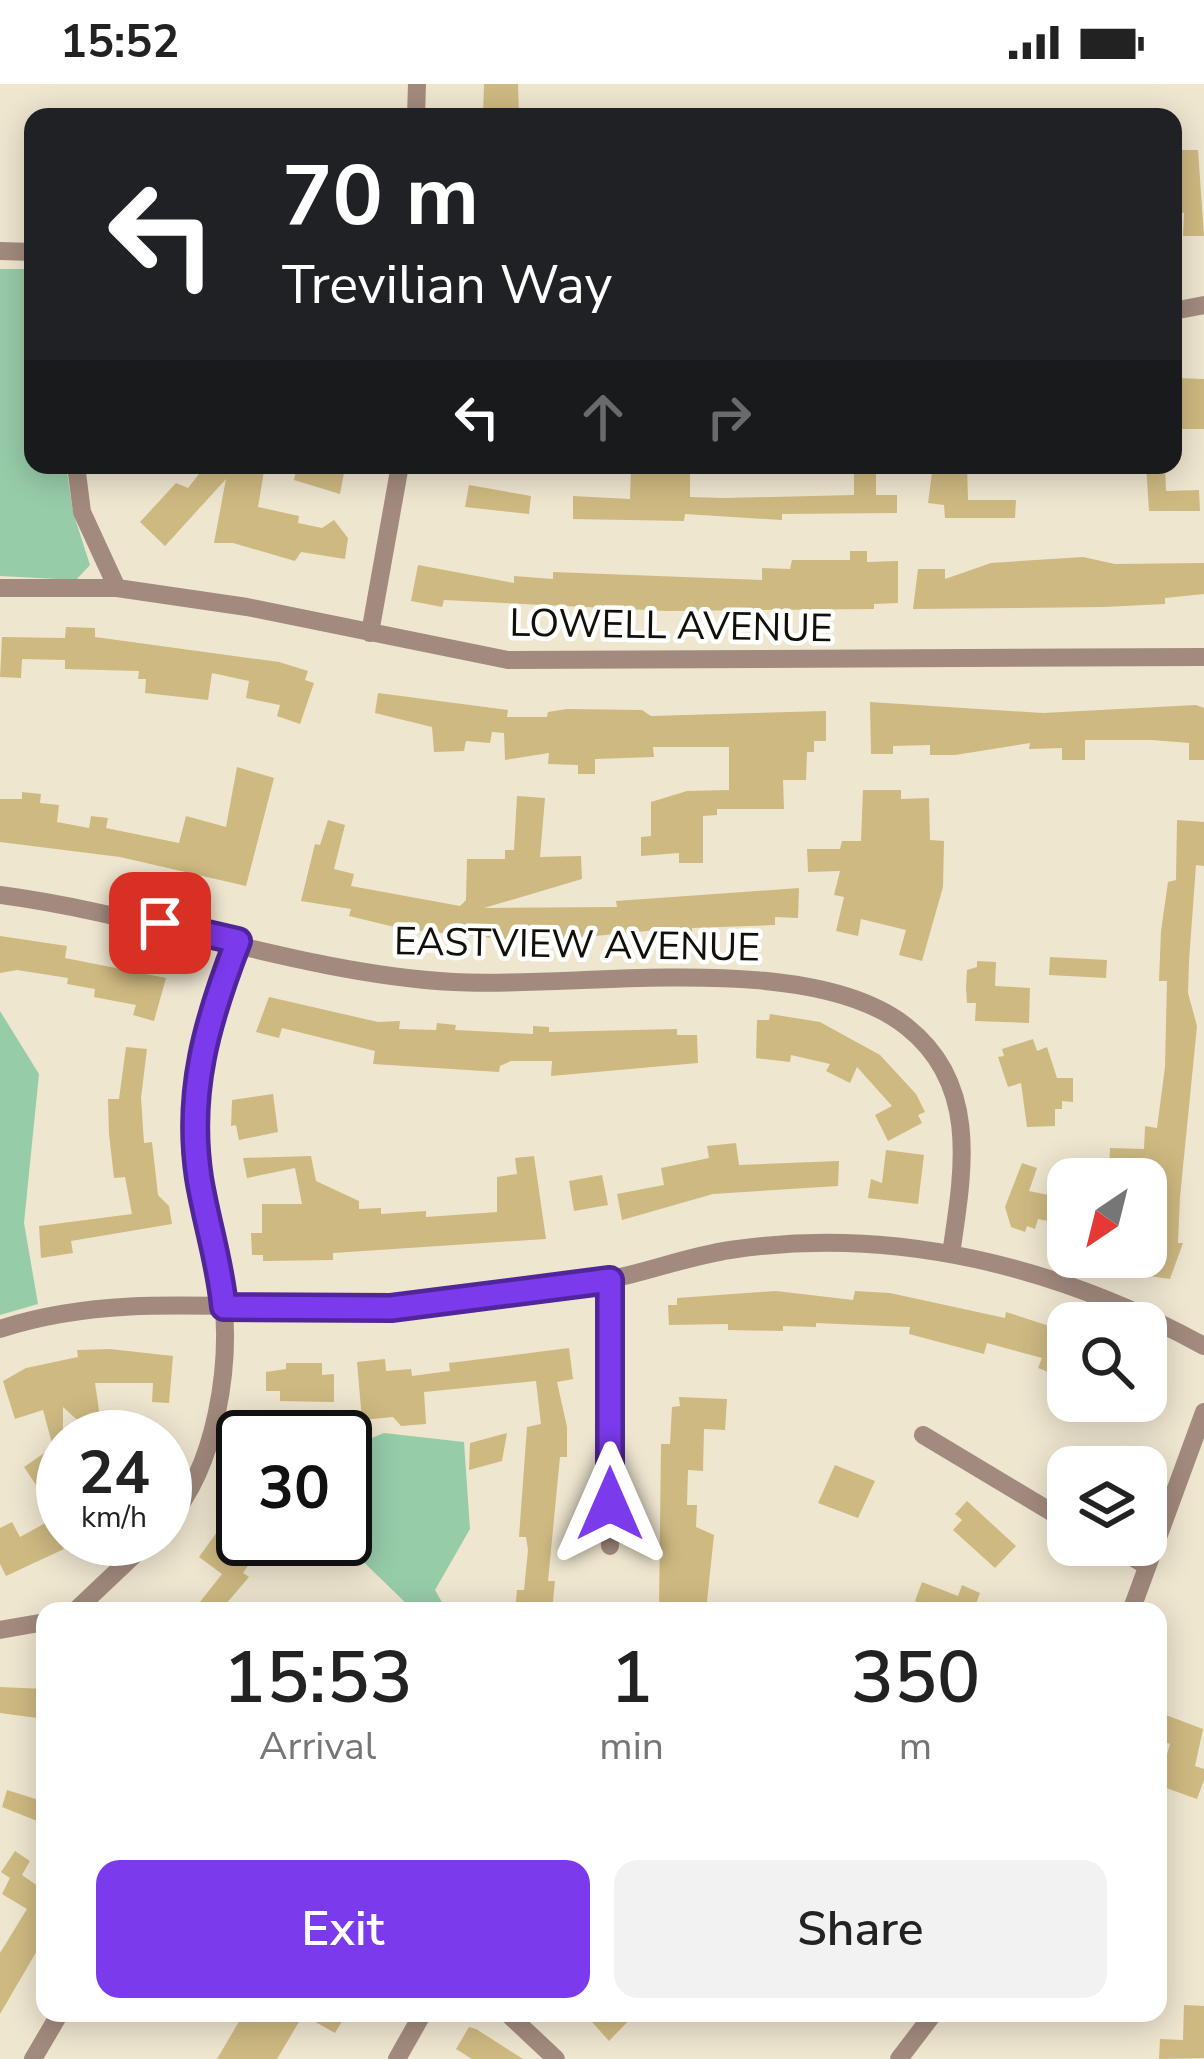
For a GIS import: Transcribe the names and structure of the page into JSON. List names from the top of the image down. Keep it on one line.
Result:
{"streets":{"street":["LOWELL AVENUE","EASTVIEW AVENUE"]},"north":"bottom left","page":{"status":"15:52","turn":["70 m","Trevilian Way"],"speed":"24 km/h","limit":"30","eta":["15:53","Arrival","1","min","350","m"],"buttons":["Exit","Share"]}}
